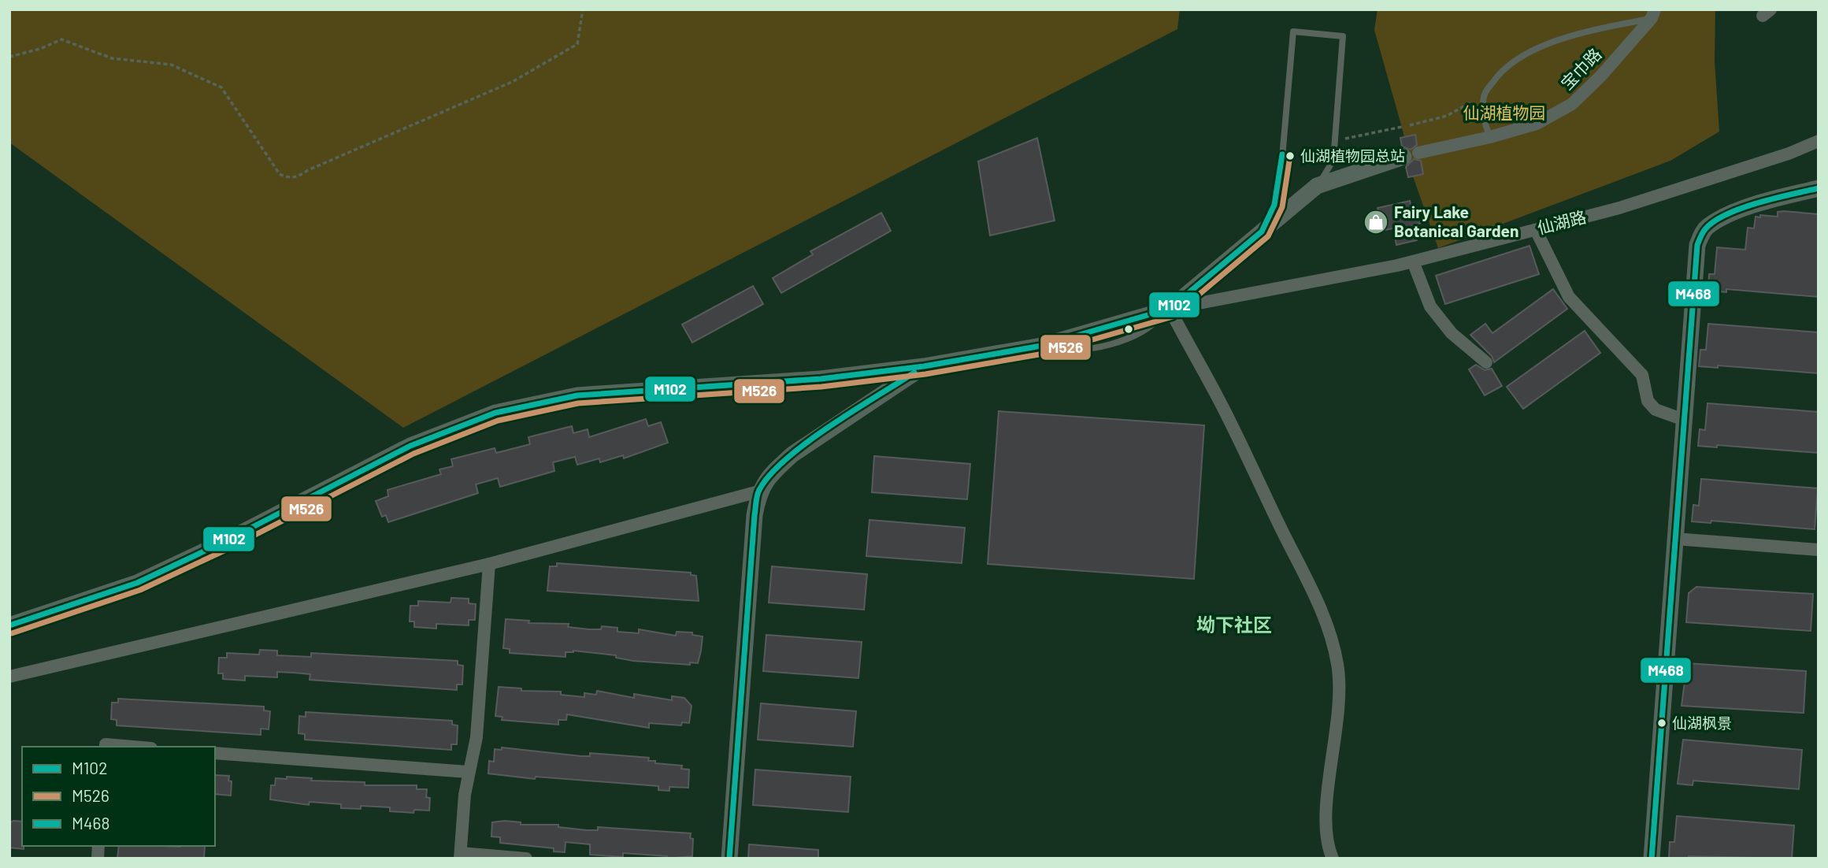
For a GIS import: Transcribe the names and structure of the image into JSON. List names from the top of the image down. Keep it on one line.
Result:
{"streets":{"street":["宝巾路","仙湖路"]},"crossings":[["宝巾路","仙湖路"]],"districts":["坳下社区"],"parks":["仙湖植物园"],"places":{"other":["仙湖植物园总站","仙湖枫景"],"shop":["Fairy Lake Botanical Garden"]},"lines":["transit line M102","transit line M526","transit line M468"],"legend":["M102","M526","M468"]}
